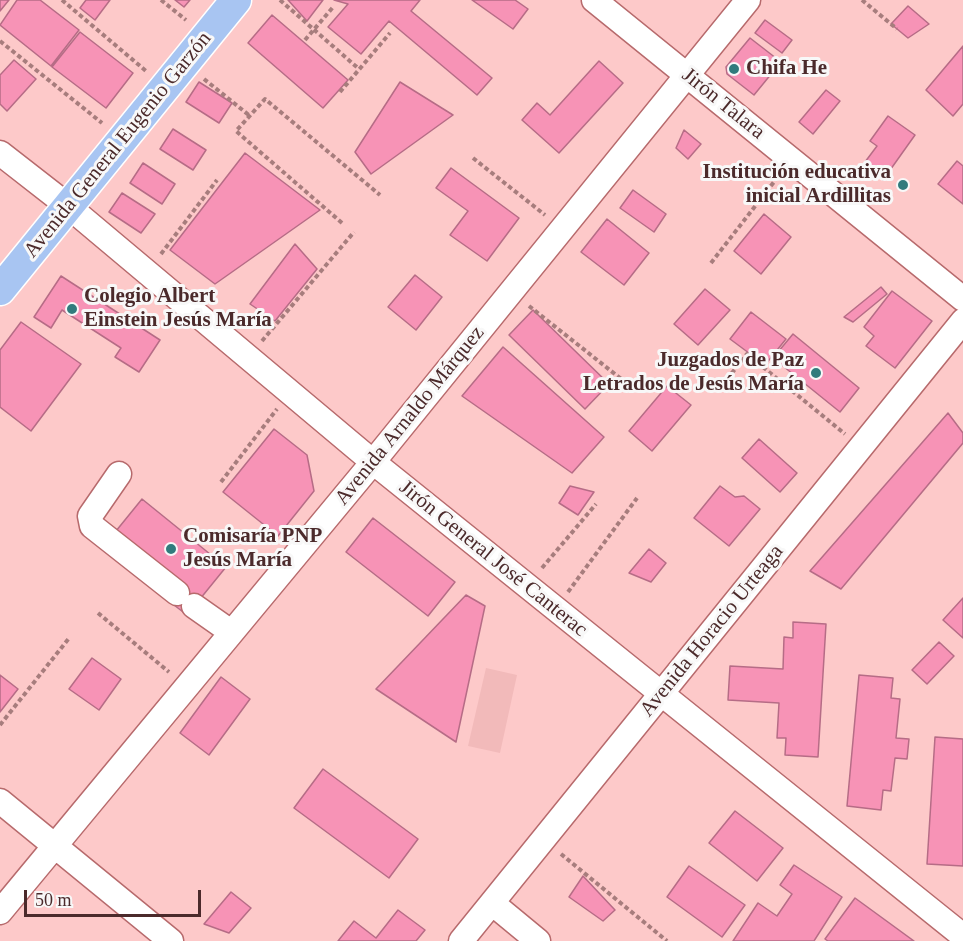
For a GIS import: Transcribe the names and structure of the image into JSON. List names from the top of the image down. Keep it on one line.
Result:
{"streets":{"main road":["Avenida General Eugenio Garzón"],"street":["Jirón Talara","Avenida Arnaldo Márquez","Jirón General José Canterac","Avenida Horacio Urteaga"]},"crossings":[["Jirón Talara","Avenida Arnaldo Márquez"],["Avenida General Eugenio Garzón","Jirón General José Canterac"],["Avenida Arnaldo Márquez","Jirón General José Canterac"],["Jirón General José Canterac","Avenida Horacio Urteaga"]],"places":["Chifa He","Institución educativa inicial Ardillitas","Colegio Albert Einstein Jesús María","Juzgados de Paz Letrados de Jesús María","Comisaría PNP Jesús María"],"scale_bar":"50 m"}
